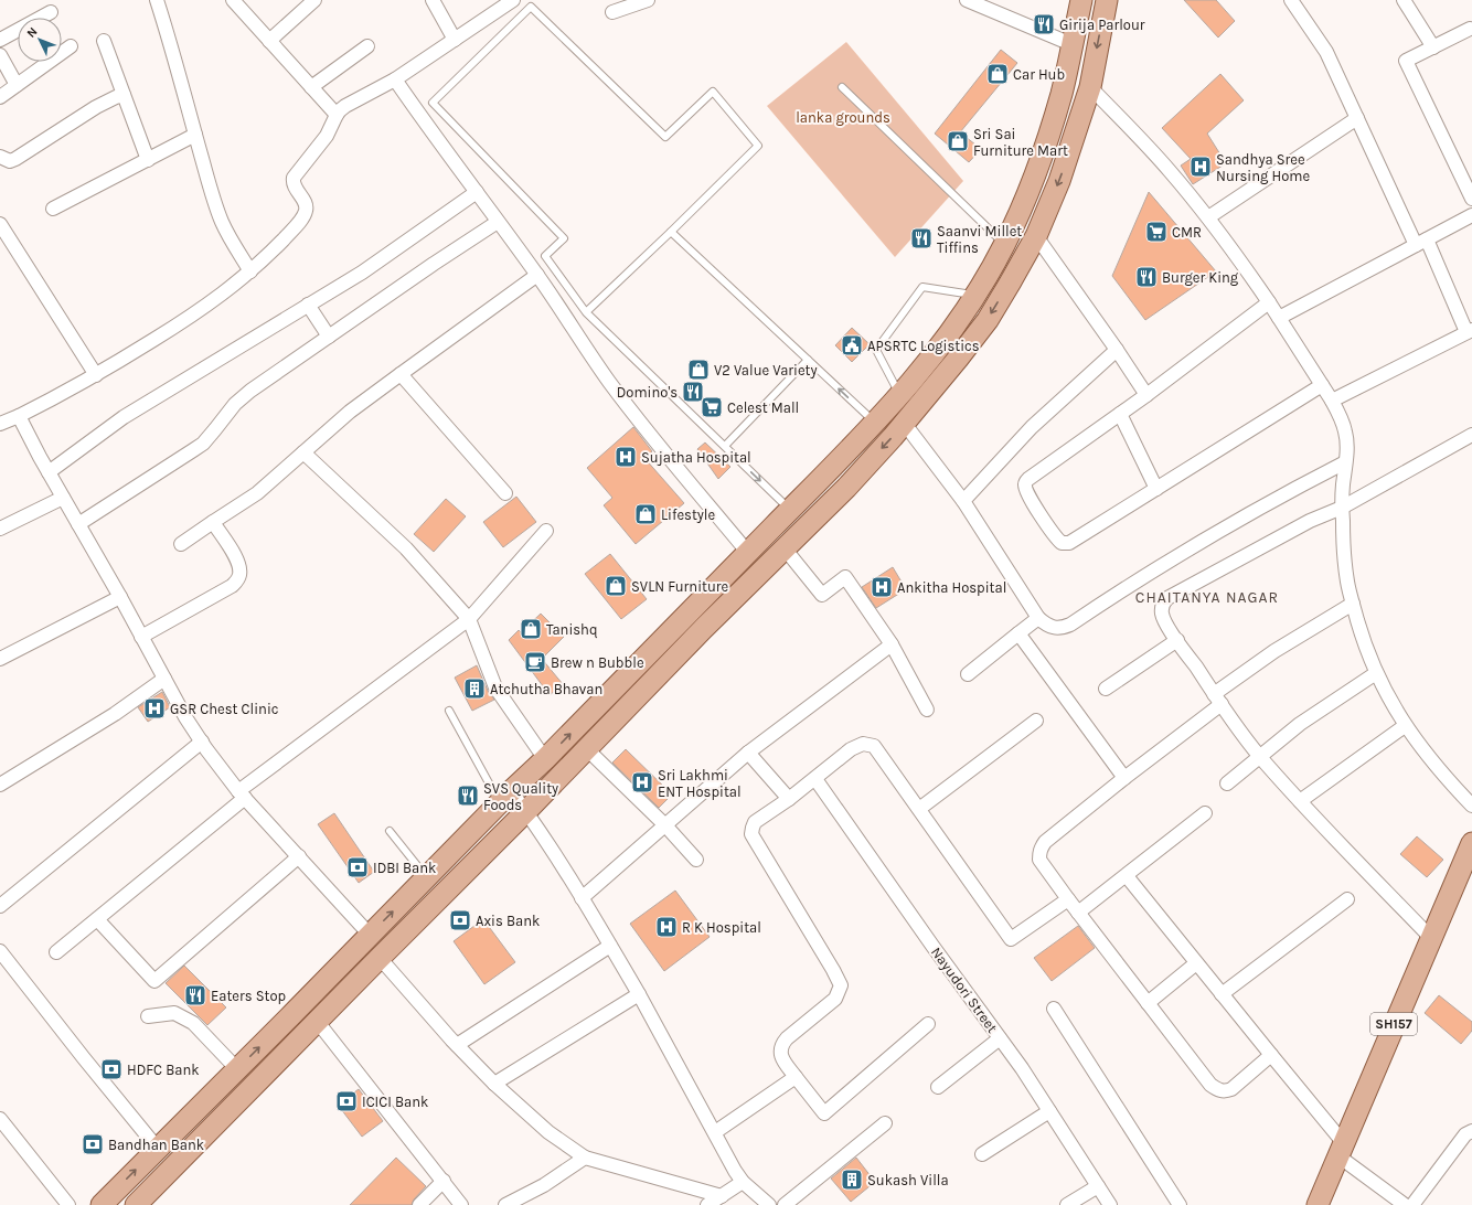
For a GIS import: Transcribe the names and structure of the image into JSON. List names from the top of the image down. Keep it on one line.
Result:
{"streets":{"main road":["SH157"],"street":["Nayudori Street"]},"districts":["CHAITANYA NAGAR"],"parks":["lanka grounds"],"places":{"restaurant":["Girija Parlour","Saanvi Millet Tiffins","Burger King","Domino's","SVS Quality Foods","Eaters Stop"],"shop":["Car Hub","Sri Sai Furniture Mart","V2 Value Variety","Lifestyle","SVLN Furniture","Tanishq"],"hospital":["Sandhya Sree Nursing Home","Sujatha Hospital","Ankitha Hospital","GSR Chest Clinic","Sri Lakhmi ENT Hospital","R K Hospital"],"supermarket":["CMR","Celest Mall"],"public building":["APSRTC Logistics"],"cafe":["Brew n Bubble"],"building":["Atchutha Bhavan","Sukash Villa"],"bank":["IDBI Bank","Axis Bank","HDFC Bank","ICICI Bank","Bandhan Bank"]},"north":"top left"}
